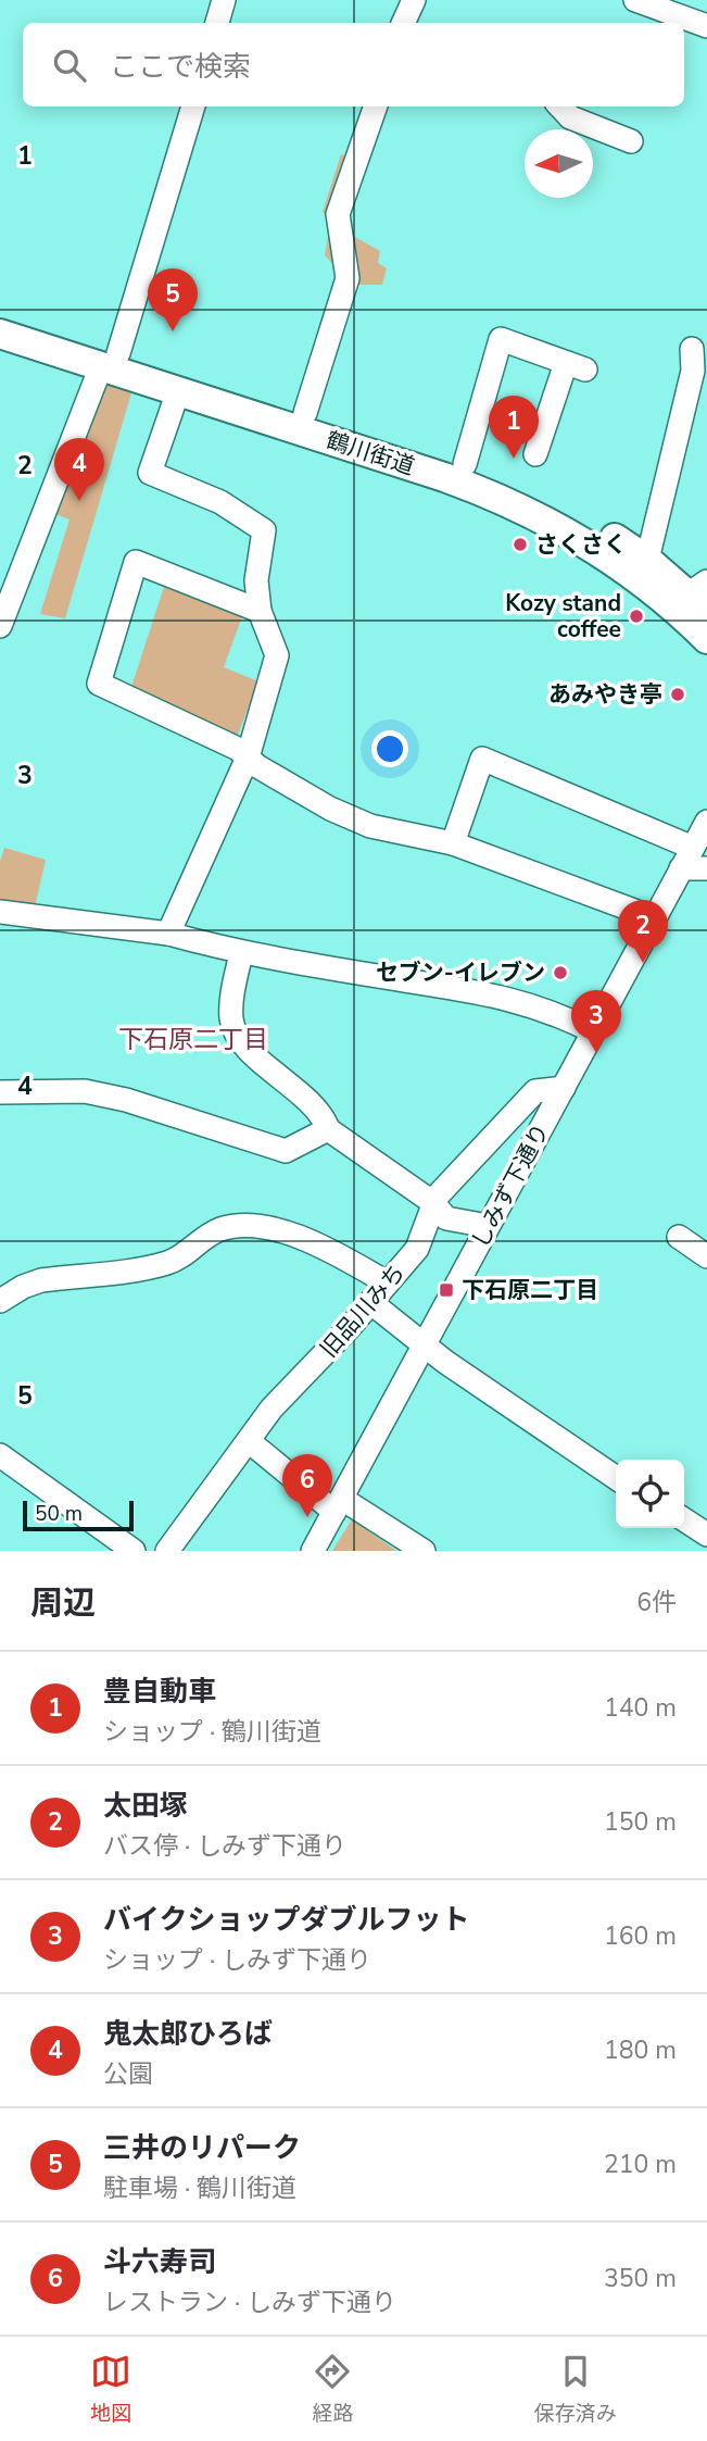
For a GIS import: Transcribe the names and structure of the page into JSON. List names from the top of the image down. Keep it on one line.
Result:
{"streets":{"main road":["鶴川街道"],"street":["しみず下通り","旧品川みち"]},"crossings":[["しみず下通り","旧品川みち"]],"districts":["下石原二丁目"],"places":{"other":["さくさく","Kozy stand coffee","あみやき亭","セブン-イレブン"],"transit":["下石原二丁目"]},"scale_bar":"50 m","north":"left","page":{"search":"ここで検索","pins":["5","1","4","2","3","6"],"scale":"50 m","heading":["周辺","6件"],"list":[{"mark":"1","name":"豊自動車","note":"ショップ · 鶴川街道","value":"140 m"},{"mark":"2","name":"太田塚","note":"バス停 · しみず下通り","value":"150 m"},{"mark":"3","name":"バイクショップダブルフット","note":"ショップ · しみず下通り","value":"160 m"},{"mark":"4","name":"鬼太郎ひろば","note":"公園","value":"180 m"},{"mark":"5","name":"三井のリパーク","note":"駐車場 · 鶴川街道","value":"210 m"},{"mark":"6","name":"斗六寿司","note":"レストラン · しみず下通り","value":"350 m"}],"nav":["地図","経路","保存済み"]},"grid":{"rows":["1","2","3","4","5"]}}
